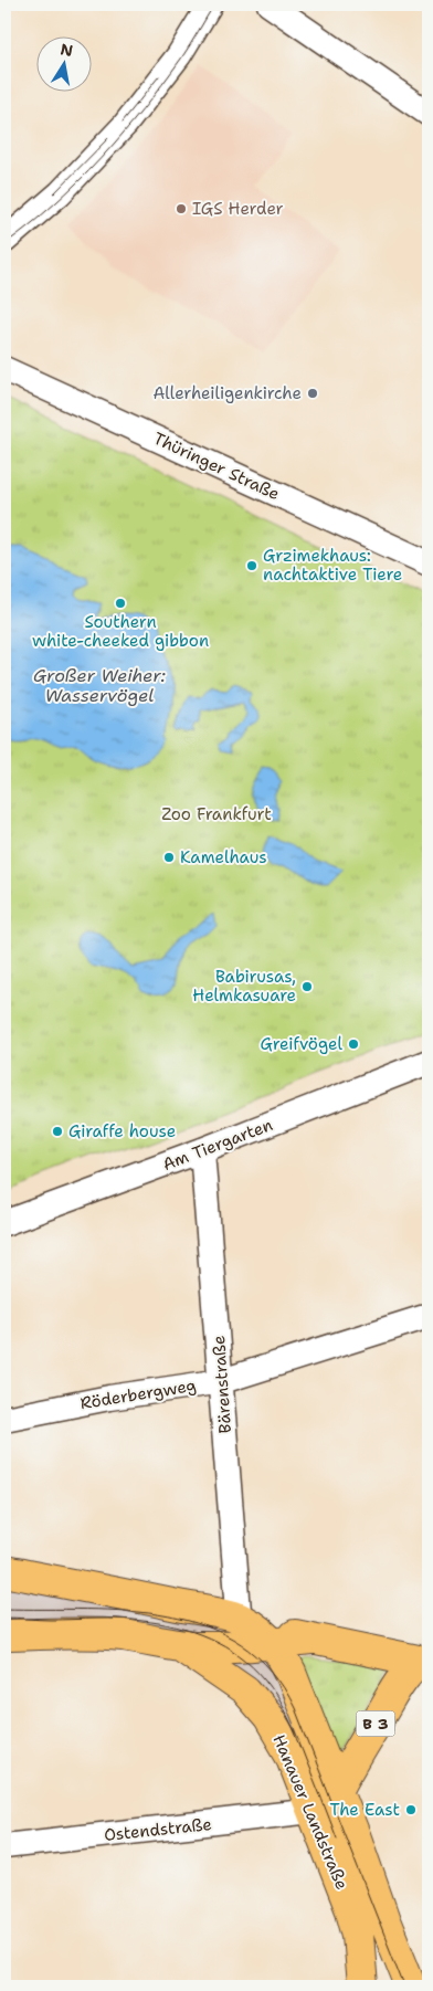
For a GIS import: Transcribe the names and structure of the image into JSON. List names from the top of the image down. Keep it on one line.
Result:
{"streets":{"main road":["B 3","Hanauer Landstraße"],"street":["Thüringer Straße","Am Tiergarten","Bärenstraße","Röderbergweg","Ostendstraße"]},"crossings":[["Am Tiergarten","Bärenstraße"],["Bärenstraße","Röderbergweg"],["Bärenstraße","Hanauer Landstraße"],["B 3","Hanauer Landstraße"],["B 3","Ostendstraße"],["Hanauer Landstraße","Ostendstraße"]],"water":["Großer Weiher: Wasservögel"],"parks":["Zoo Frankfurt"],"places":["IGS Herder","Allerheiligenkirche","Grzimekhaus: nachtaktive Tiere","Southern white-cheeked gibbon","Kamelhaus","Babirusas, Helmkasuare","Greifvögel","Giraffe house","The East"],"north":"top"}
